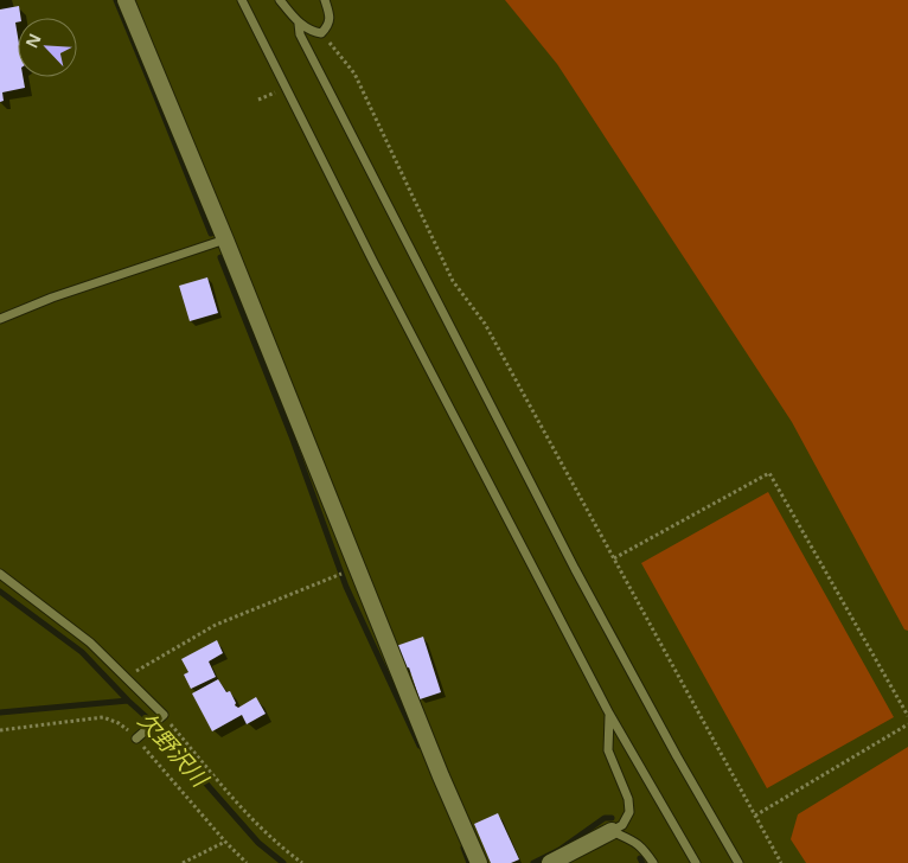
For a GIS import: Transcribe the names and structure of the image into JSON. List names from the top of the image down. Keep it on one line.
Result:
{"water":["欠野沢川"],"north":"top left"}
